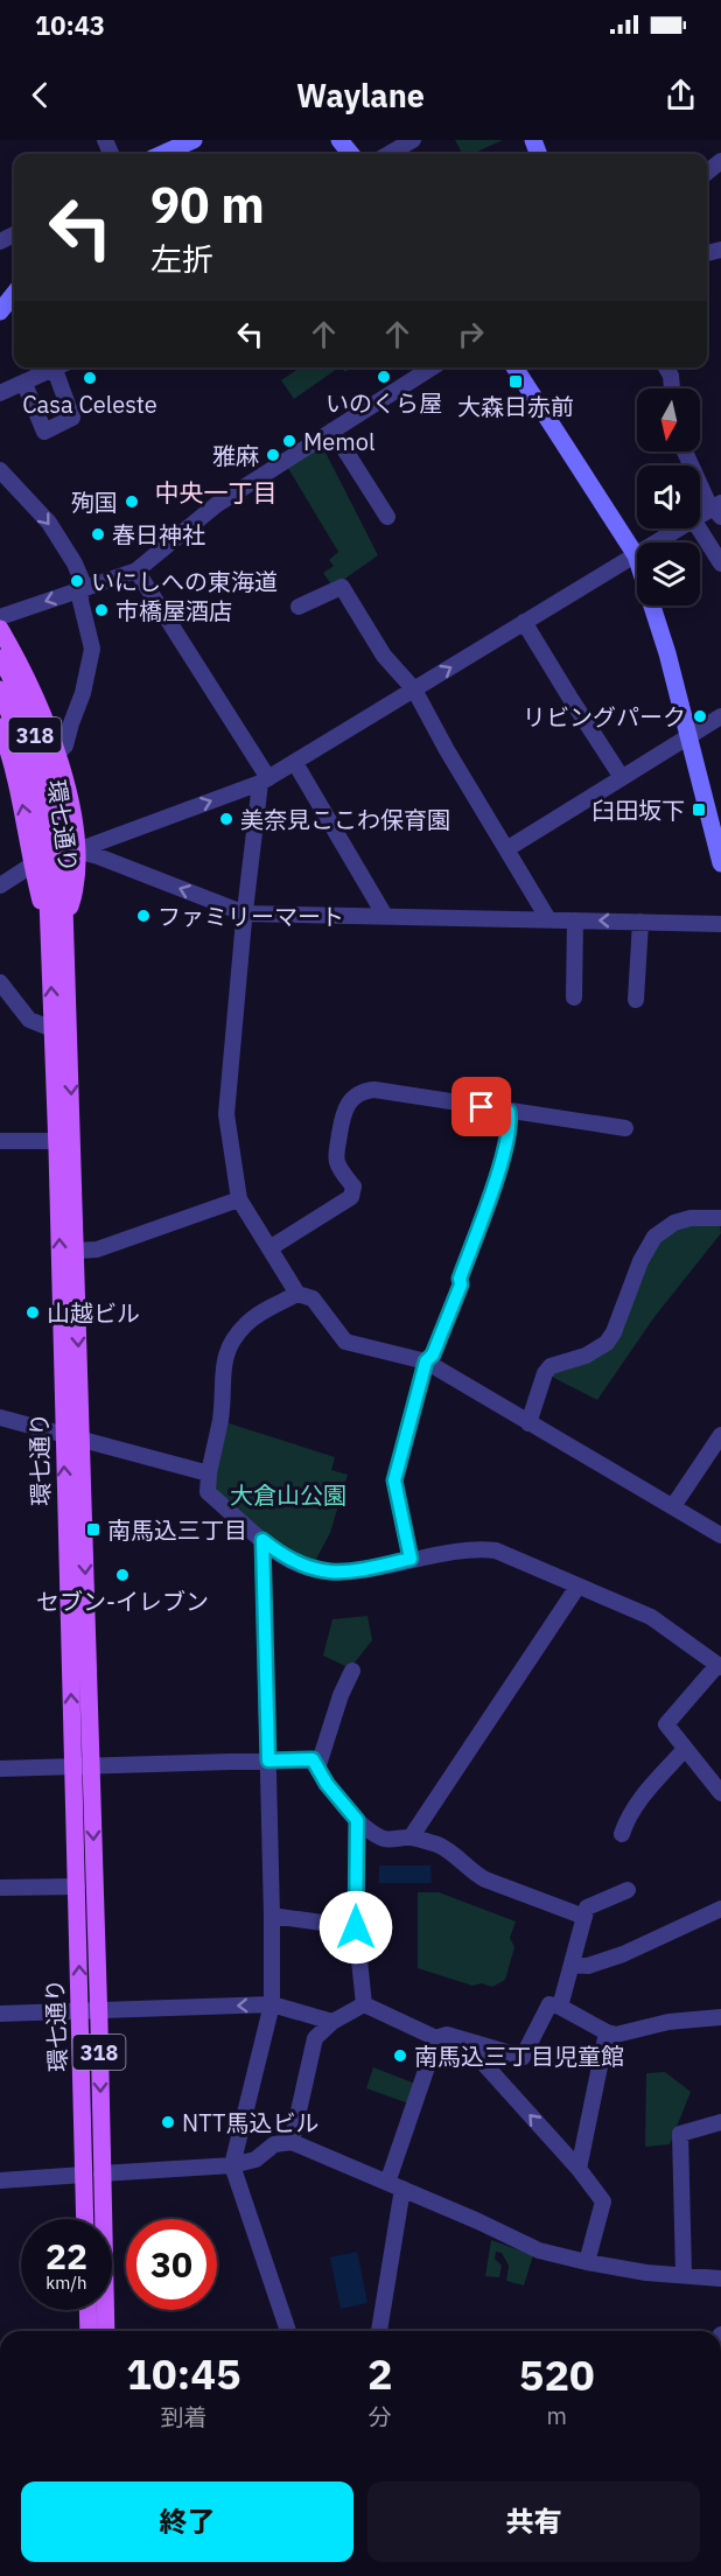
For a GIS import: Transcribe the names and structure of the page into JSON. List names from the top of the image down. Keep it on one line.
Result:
{"streets":{"main road":["318","環七通り"]},"districts":["中央一丁目"],"parks":["大倉山公園"],"places":{"other":["いのくら屋","Casa Celeste","Memol","雅麻","殉国","春日神社","いにしへの東海道","市橋屋酒店","リビングパーク","美奈見ここわ保育園","ファミリーマート","山越ビル","セブン-イレブン","南馬込三丁目児童館","NTT馬込ビル"],"transit":["大森日赤前","臼田坂下","南馬込三丁目"]},"north":"bottom","page":{"status":"10:43","header":"Waylane","turn":["90 m","左折"],"speed":"22 km/h","limit":"30","eta":["10:45","到着","2","分","520","m"],"buttons":["終了","共有"]}}
